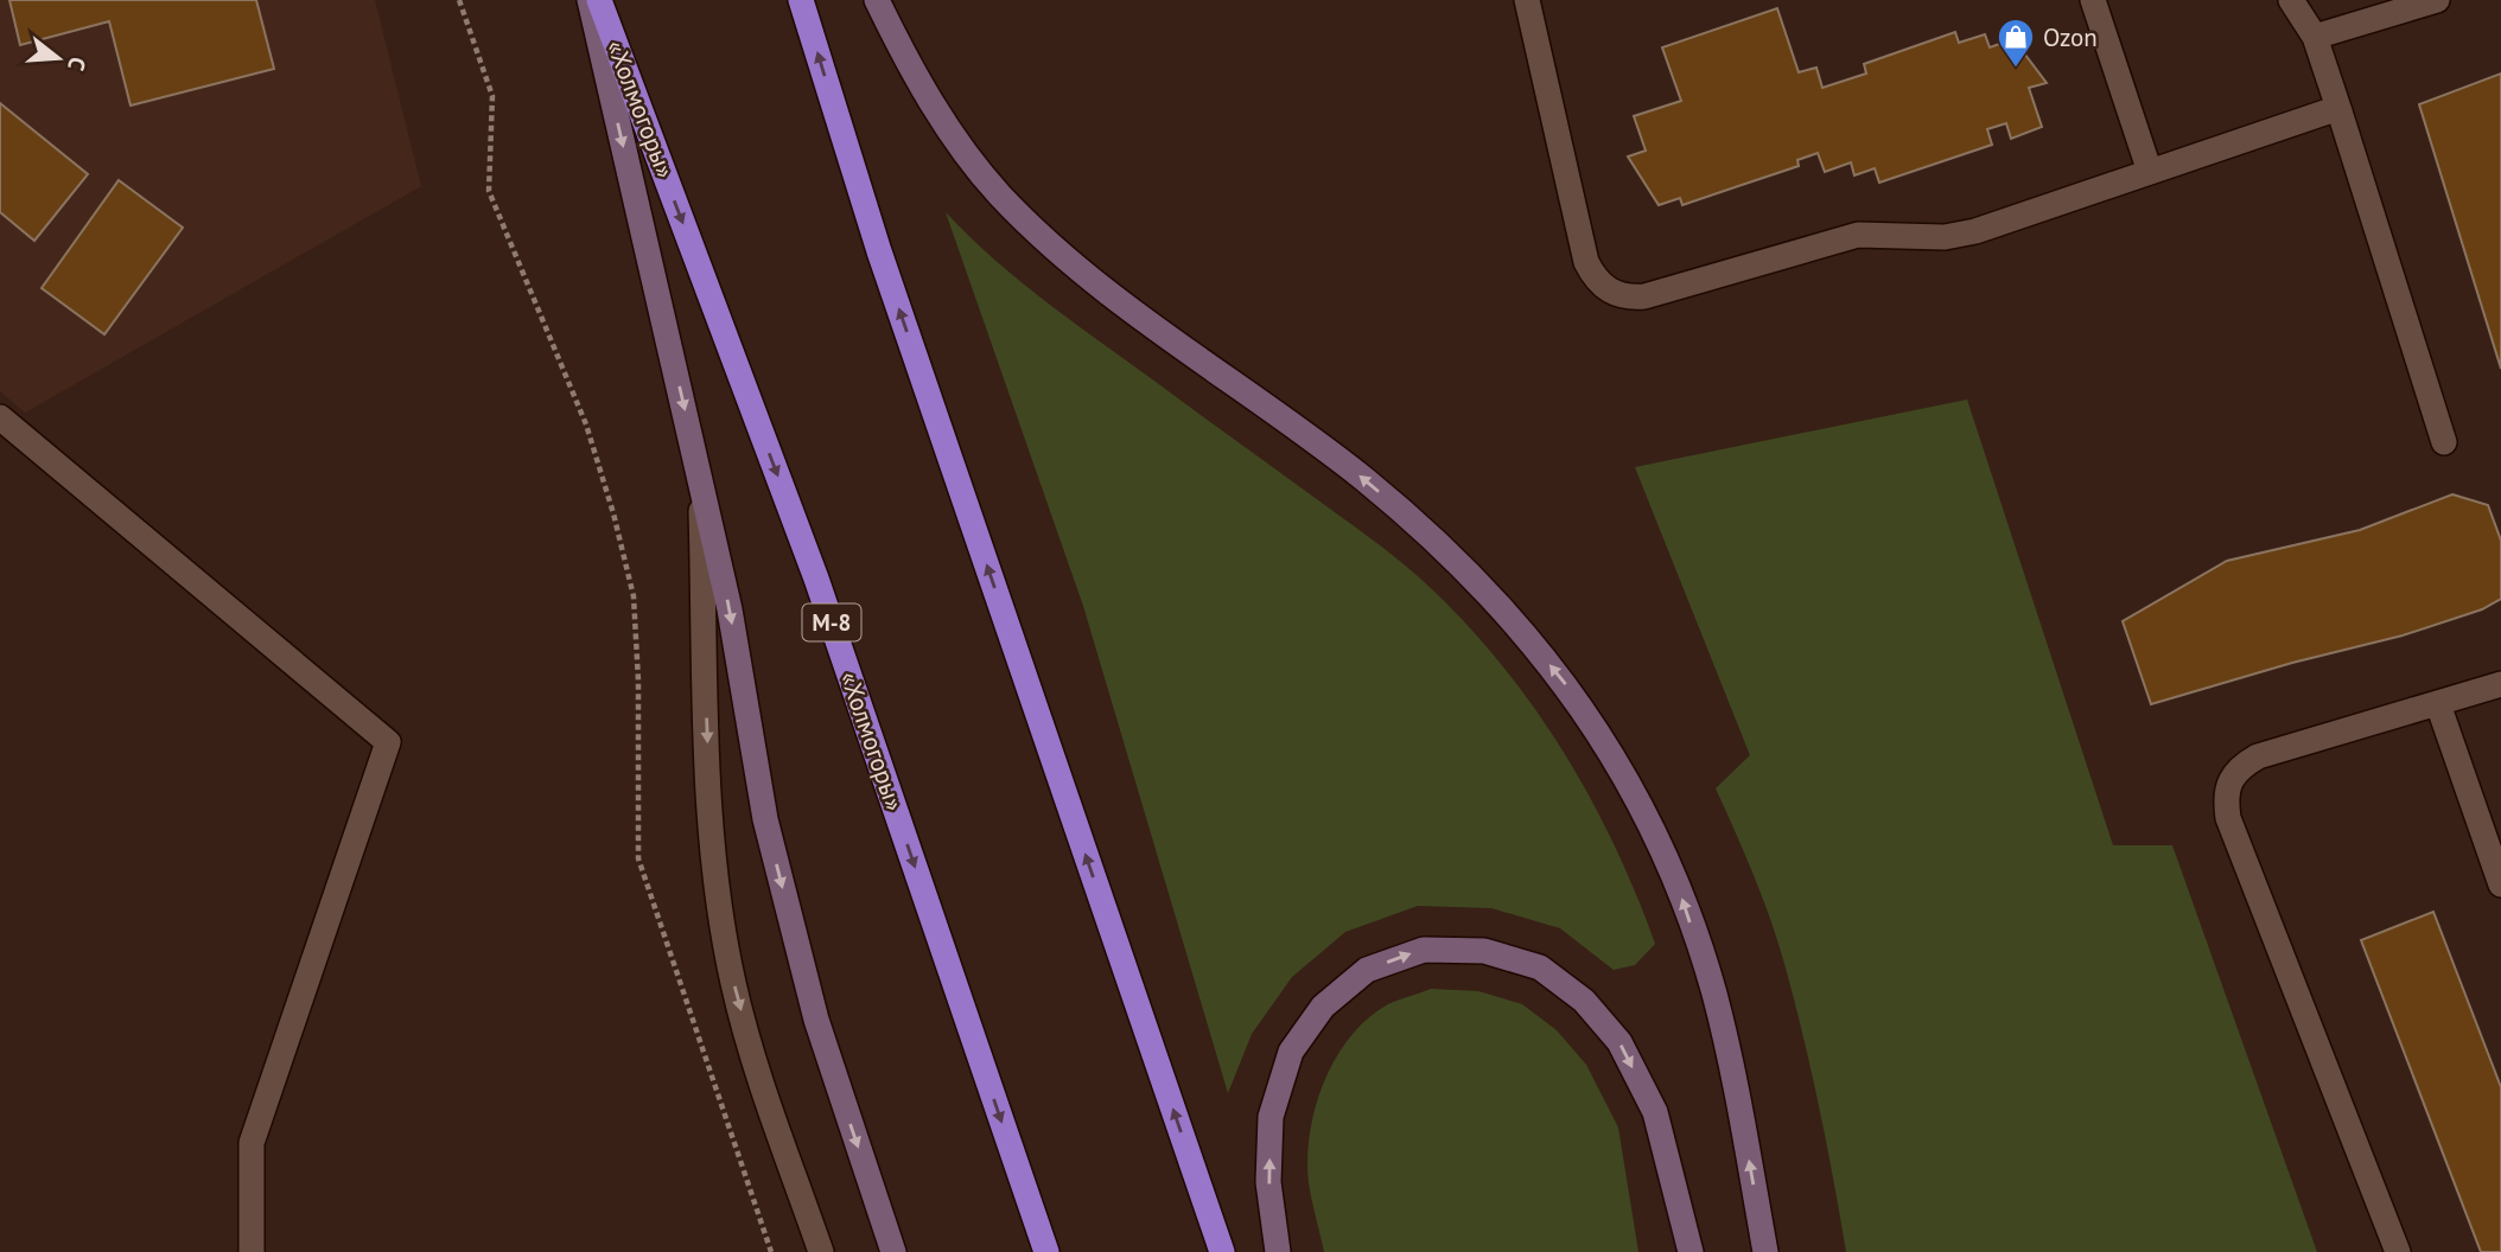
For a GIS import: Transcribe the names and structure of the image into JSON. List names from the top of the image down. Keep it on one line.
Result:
{"streets":{"highway":["«Холмогоры»","М-8"]},"places":{"shop":["Ozon"]},"north":"right"}
